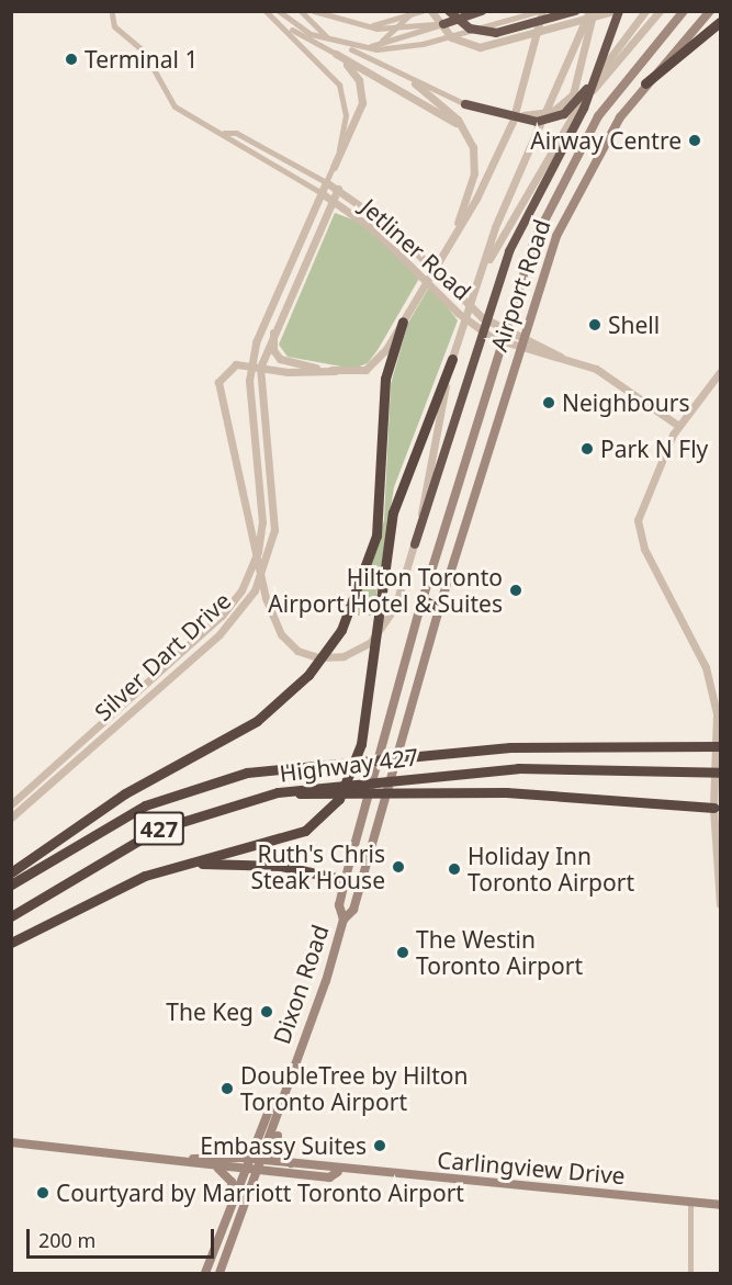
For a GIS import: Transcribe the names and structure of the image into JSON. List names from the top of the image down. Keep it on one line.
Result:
{"streets":{"highway":["Highway 427","427"],"main road":["Airport Road","Dixon Road","Carlingview Drive"],"street":["Jetliner Road","Silver Dart Drive"]},"crossings":[["Jetliner Road","Airport Road"],["Jetliner Road","Silver Dart Drive"],["Airport Road","Dixon Road"],["Dixon Road","Carlingview Drive"]],"places":["Terminal 1","Airway Centre","Shell","Neighbours","Park N Fly","Hilton Toronto Airport Hotel & Suites","Ruth's Chris Steak House","Holiday Inn Toronto Airport","The Westin Toronto Airport","The Keg","DoubleTree by Hilton Toronto Airport","Embassy Suites","Courtyard by Marriott Toronto Airport"],"scale_bar":"200 m"}
